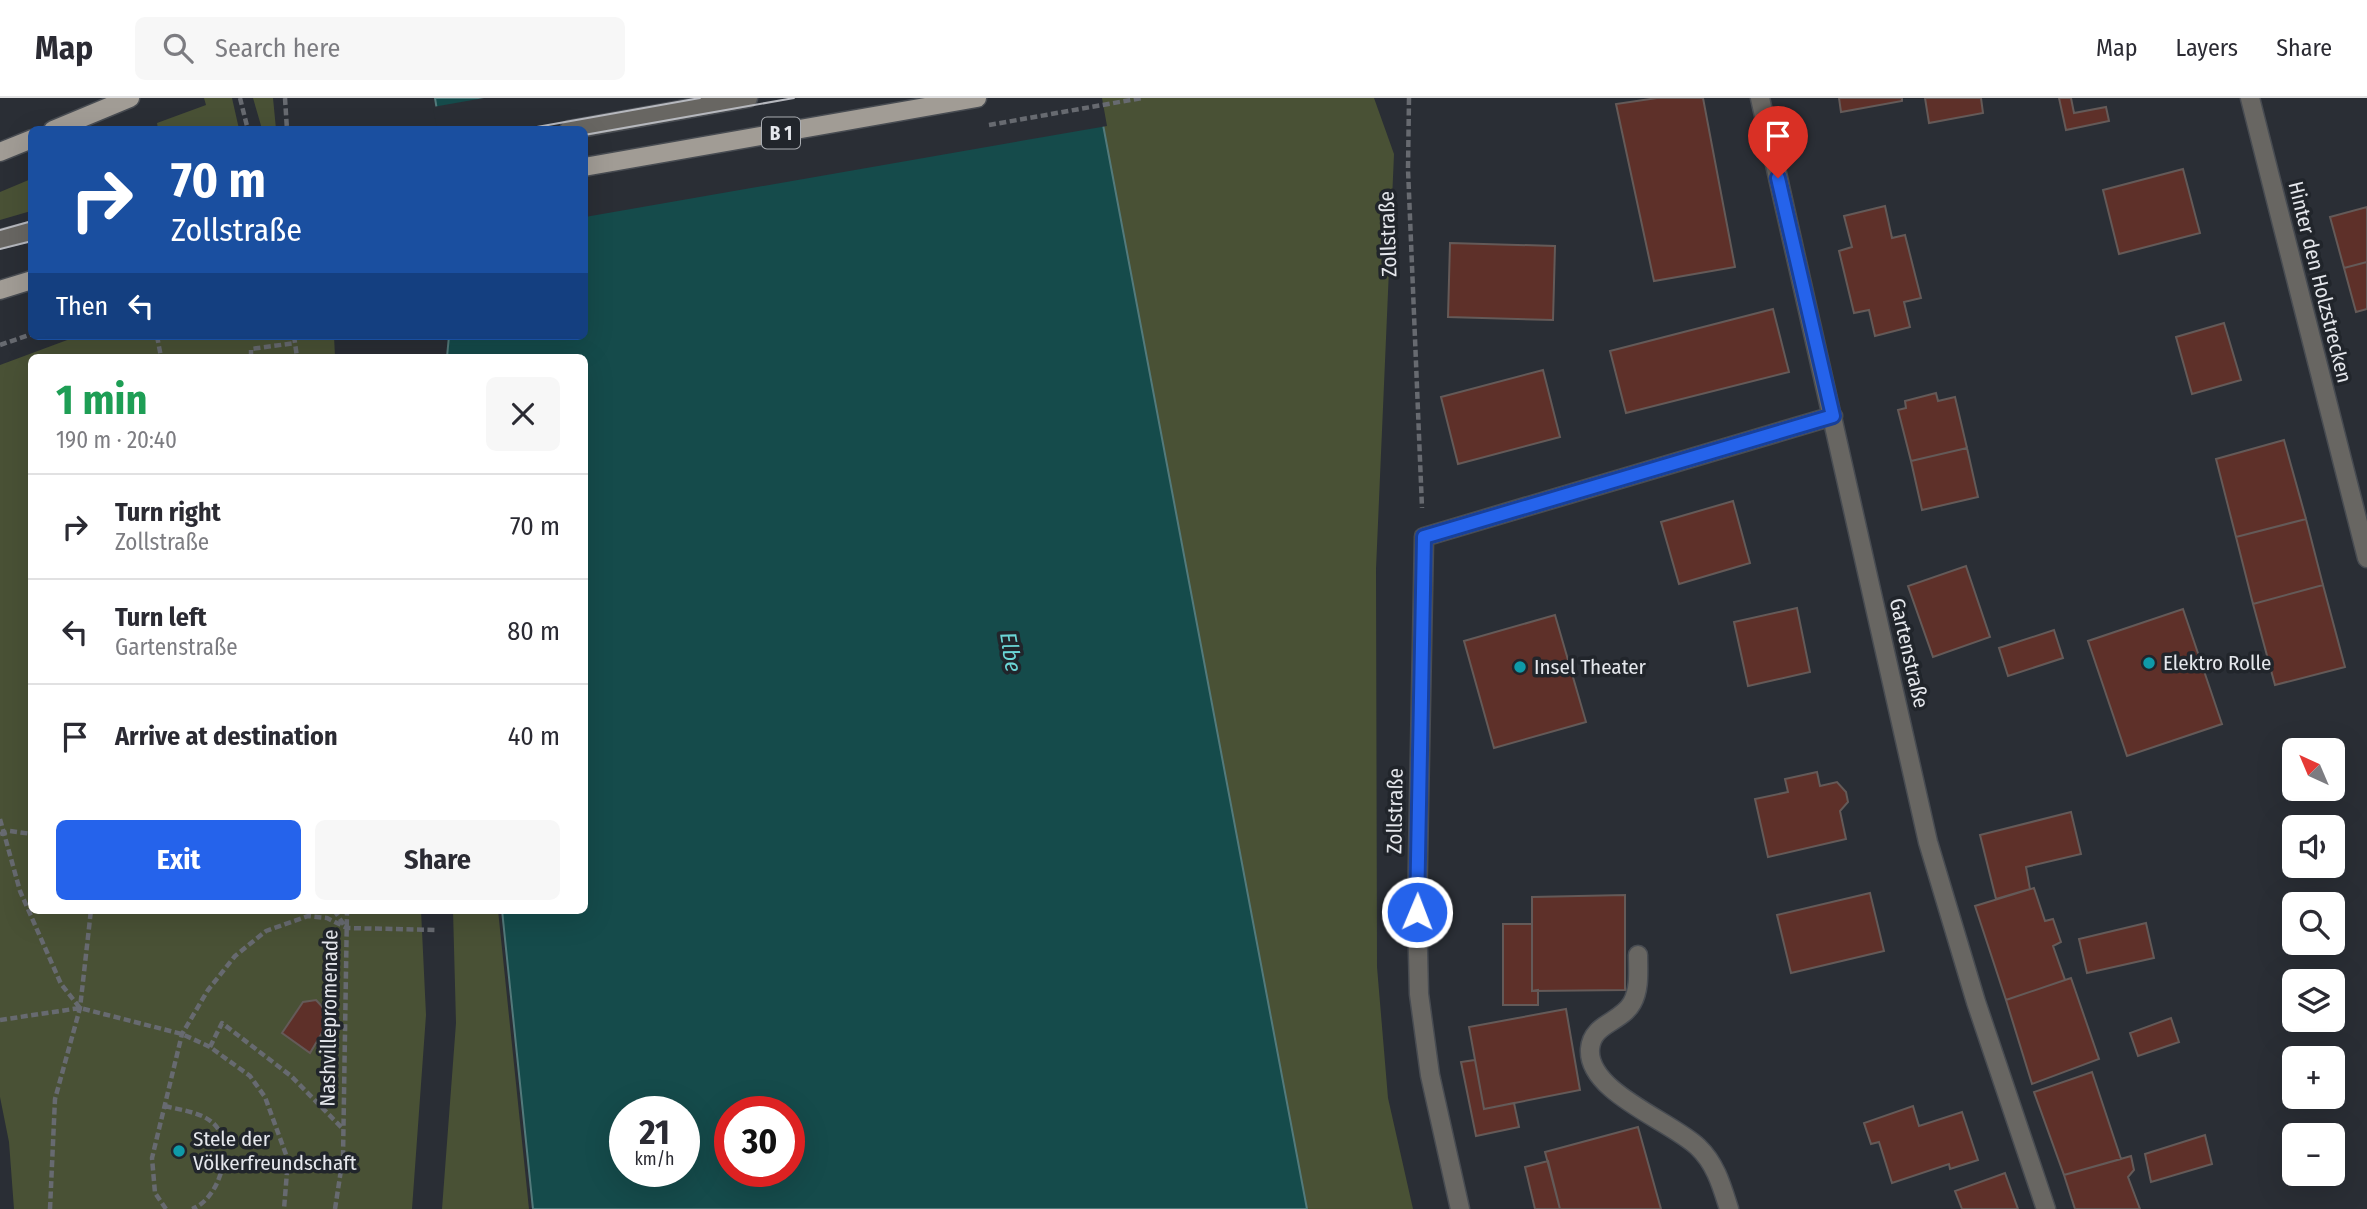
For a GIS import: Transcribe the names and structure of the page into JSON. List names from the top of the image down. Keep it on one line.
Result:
{"streets":{"main road":["B 1"],"street":["Zollstraße","Hinter den Holzstrecken","Gartenstraße"],"path":["Nashvillepromenade"]},"water":["Elbe"],"places":["Elektro Rolle","Insel Theater","Stele der Völkerfreundschaft"],"north":"top left","page":{"header":"Map","search":"Search here","nav":["Map","Layers","Share"],"turn":["70 m","Zollstraße"],"then":"Then","heading":["1 min","190 m · 20:40"],"list":[{"name":"Turn right","note":"Zollstraße","value":"70 m"},{"name":"Turn left","note":"Gartenstraße","value":"80 m"},{"name":"Arrive at destination","value":"40 m"}],"map_buttons":["+","−"],"buttons":["Exit","Share"],"speed":"21 km/h","limit":"30"}}
